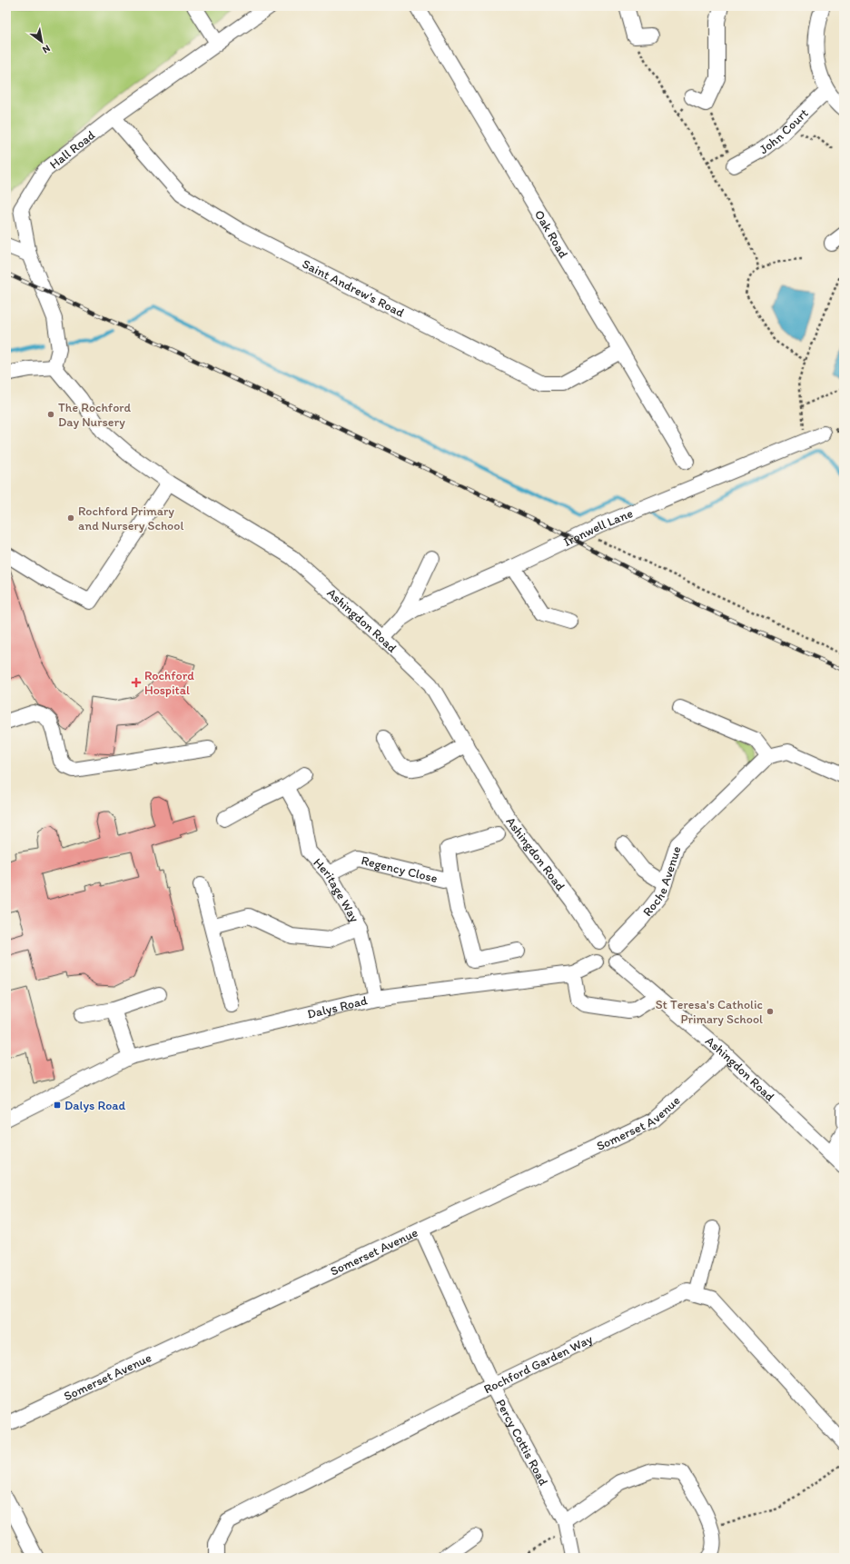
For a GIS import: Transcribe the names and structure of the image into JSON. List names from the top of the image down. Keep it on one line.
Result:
{"streets":{"street":["John Court","Hall Road","Oak Road","Saint Andrew's Road","Ironwell Lane","Ashingdon Road","Regency Close","Roche Avenue","Heritage Way","Dalys Road","Somerset Avenue","Rochford Garden Way","Percy Cottis Road"]},"crossings":[["Hall Road","Saint Andrew's Road"],["Hall Road","Ashingdon Road"],["Oak Road","Saint Andrew's Road"],["Ironwell Lane","Ashingdon Road"],["Ashingdon Road","Roche Avenue"],["Ashingdon Road","Dalys Road"],["Ashingdon Road","Somerset Avenue"],["Regency Close","Heritage Way"],["Roche Avenue","Dalys Road"],["Heritage Way","Dalys Road"],["Somerset Avenue","Percy Cottis Road"],["Rochford Garden Way","Percy Cottis Road"]],"places":{"other":["The Rochford Day Nursery","Rochford Primary and Nursery School","St Teresa's Catholic Primary School"],"health":["Rochford Hospital"],"transit":["Dalys Road"]},"north":"bottom right"}
